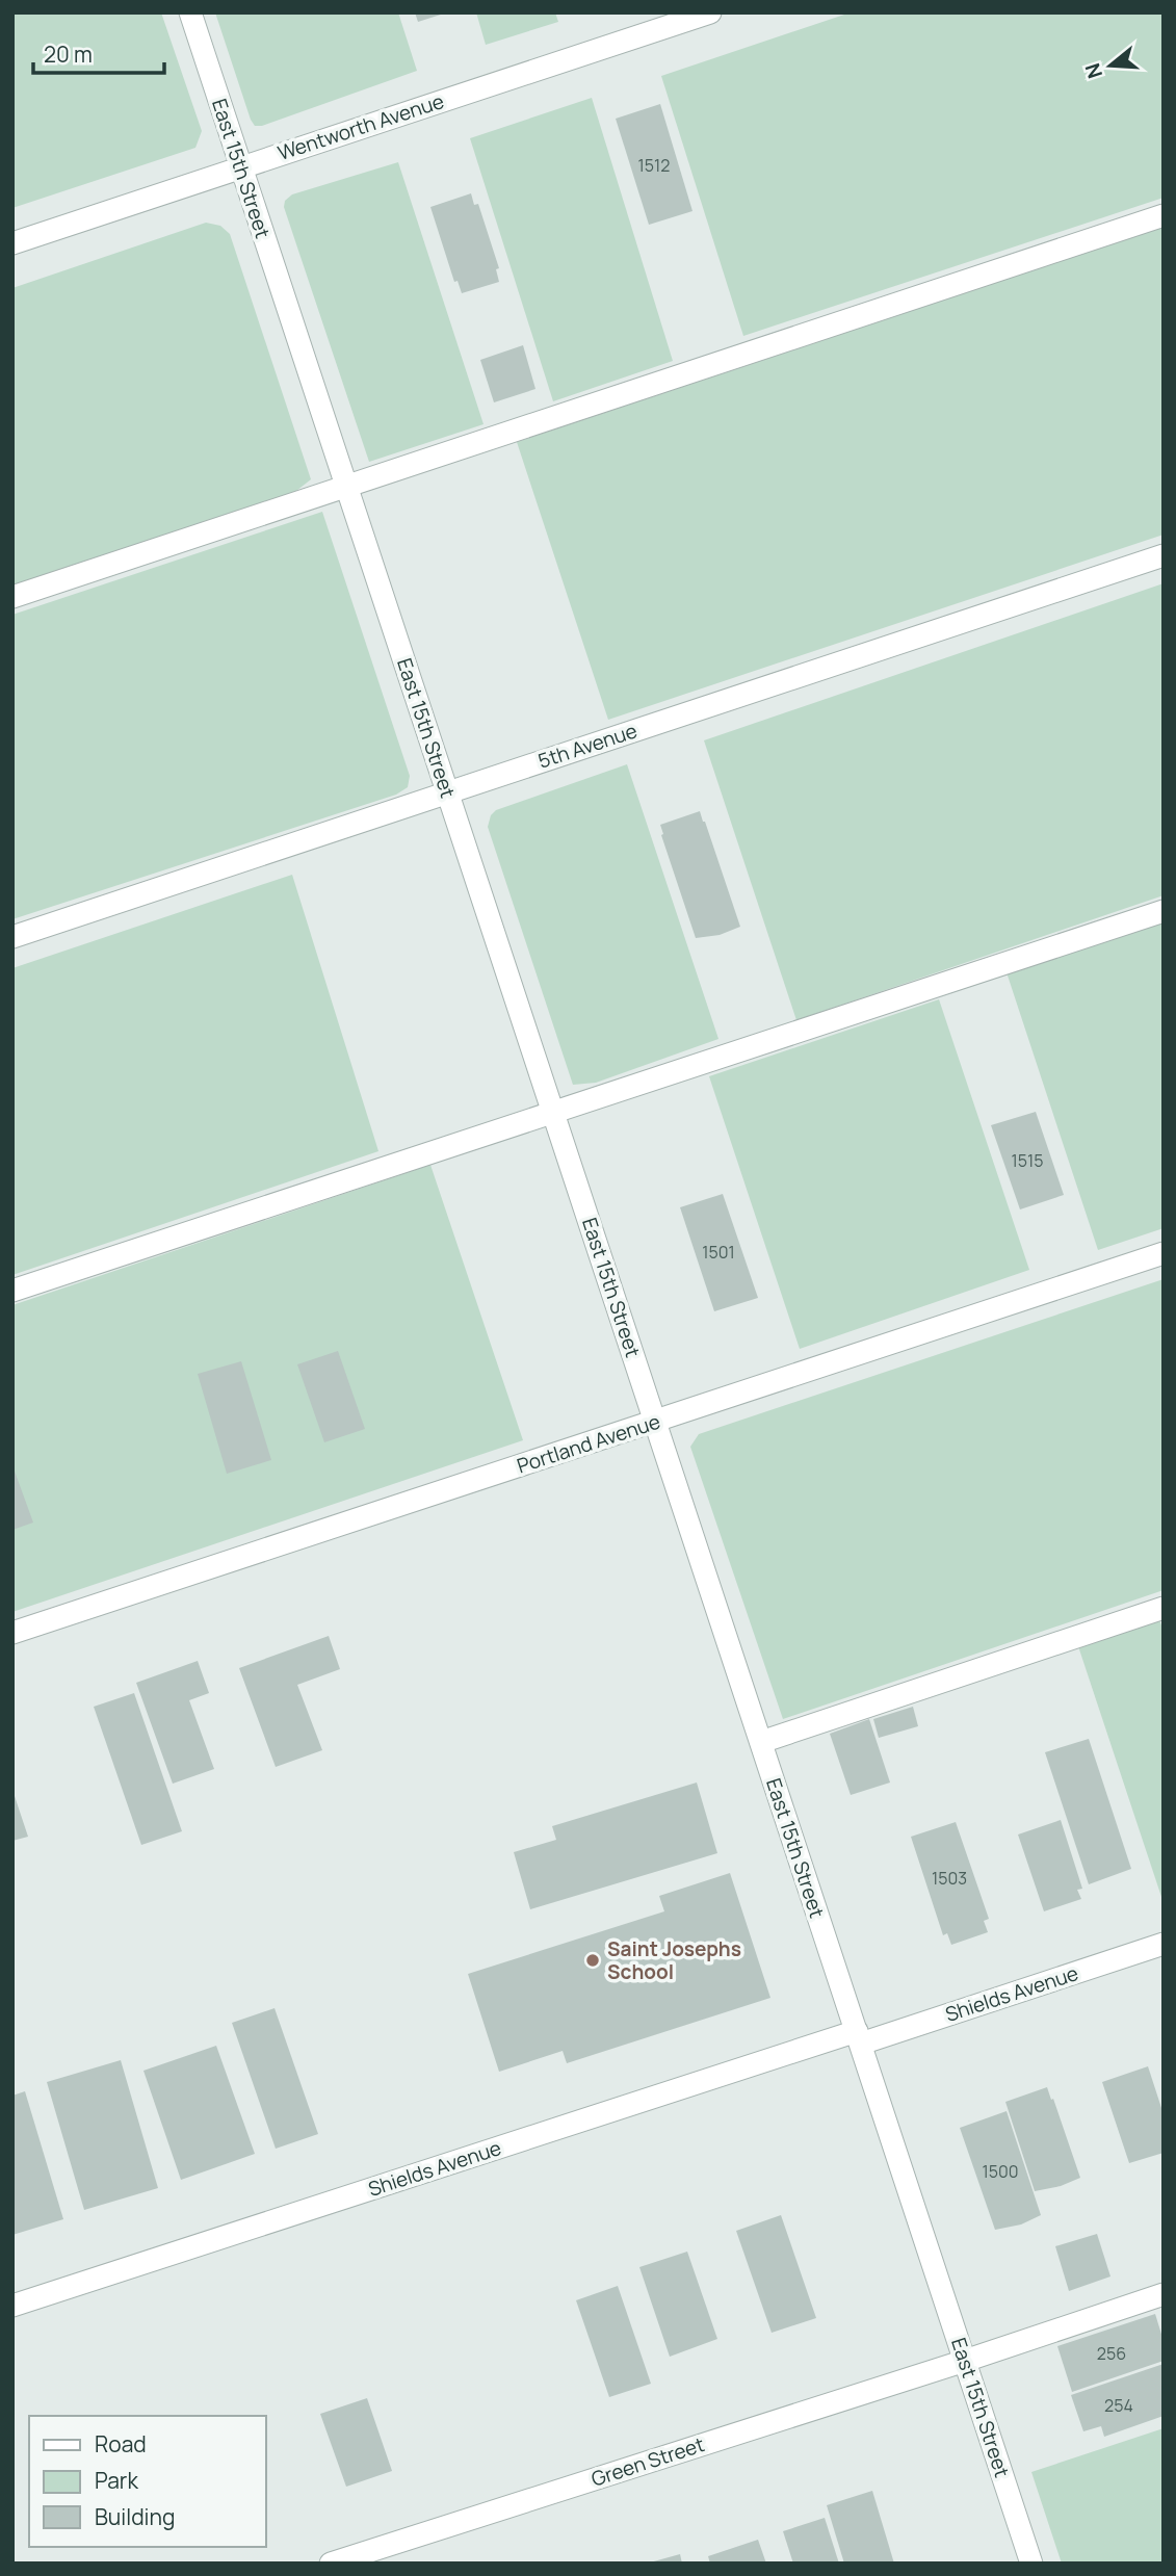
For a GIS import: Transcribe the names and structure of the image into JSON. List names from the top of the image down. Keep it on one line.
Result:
{"streets":{"street":["Wentworth Avenue","East 15th Street","5th Avenue","Portland Avenue","Shields Avenue","Green Street"]},"crossings":[["Wentworth Avenue","East 15th Street"],["East 15th Street","5th Avenue"],["East 15th Street","Portland Avenue"],["East 15th Street","Shields Avenue"],["East 15th Street","Green Street"]],"places":["Saint Josephs School"],"house_numbers":["1512","1515","1501","1503","1500","256","254"],"legend":["Road","Park","Building"],"scale_bar":"20 m","north":"left"}
